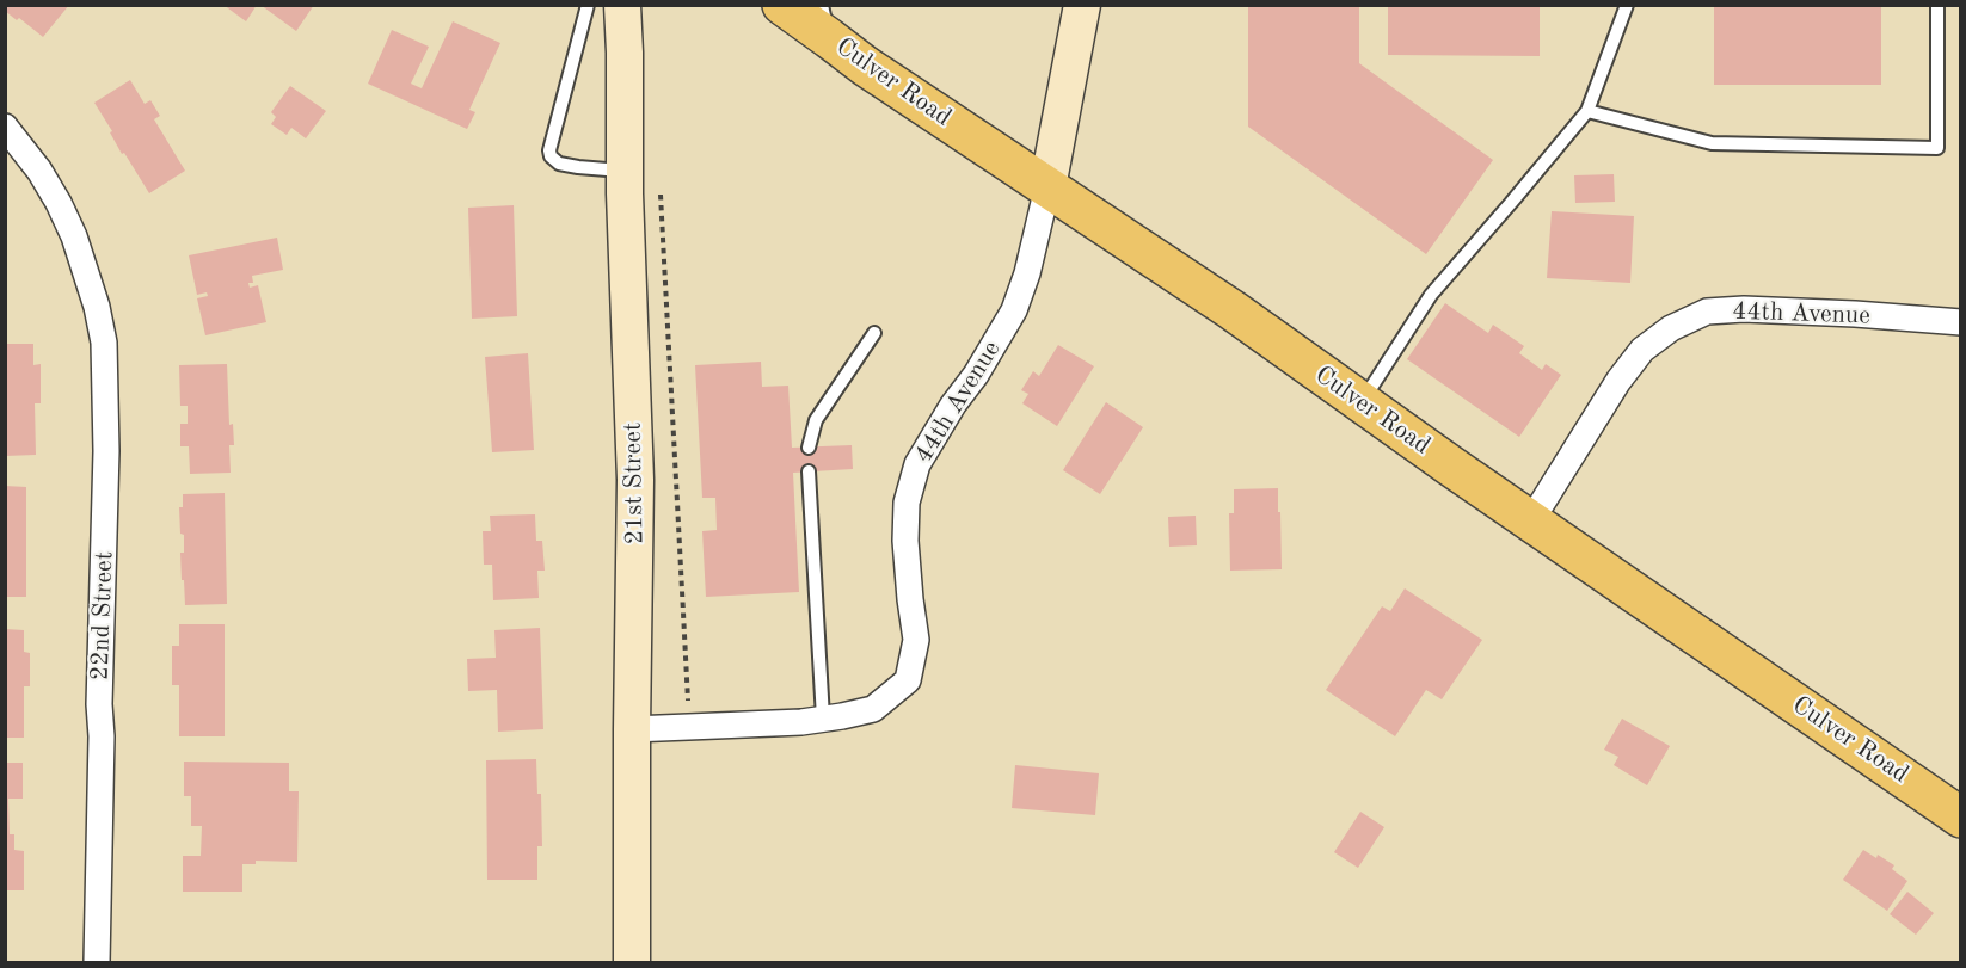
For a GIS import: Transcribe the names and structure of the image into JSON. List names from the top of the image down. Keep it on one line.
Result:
{"streets":{"main road":["Culver Road"],"street":["44th Avenue","21st Street","22nd Street"]},"crossings":[["Culver Road","44th Avenue"],["44th Avenue","21st Street"]]}
